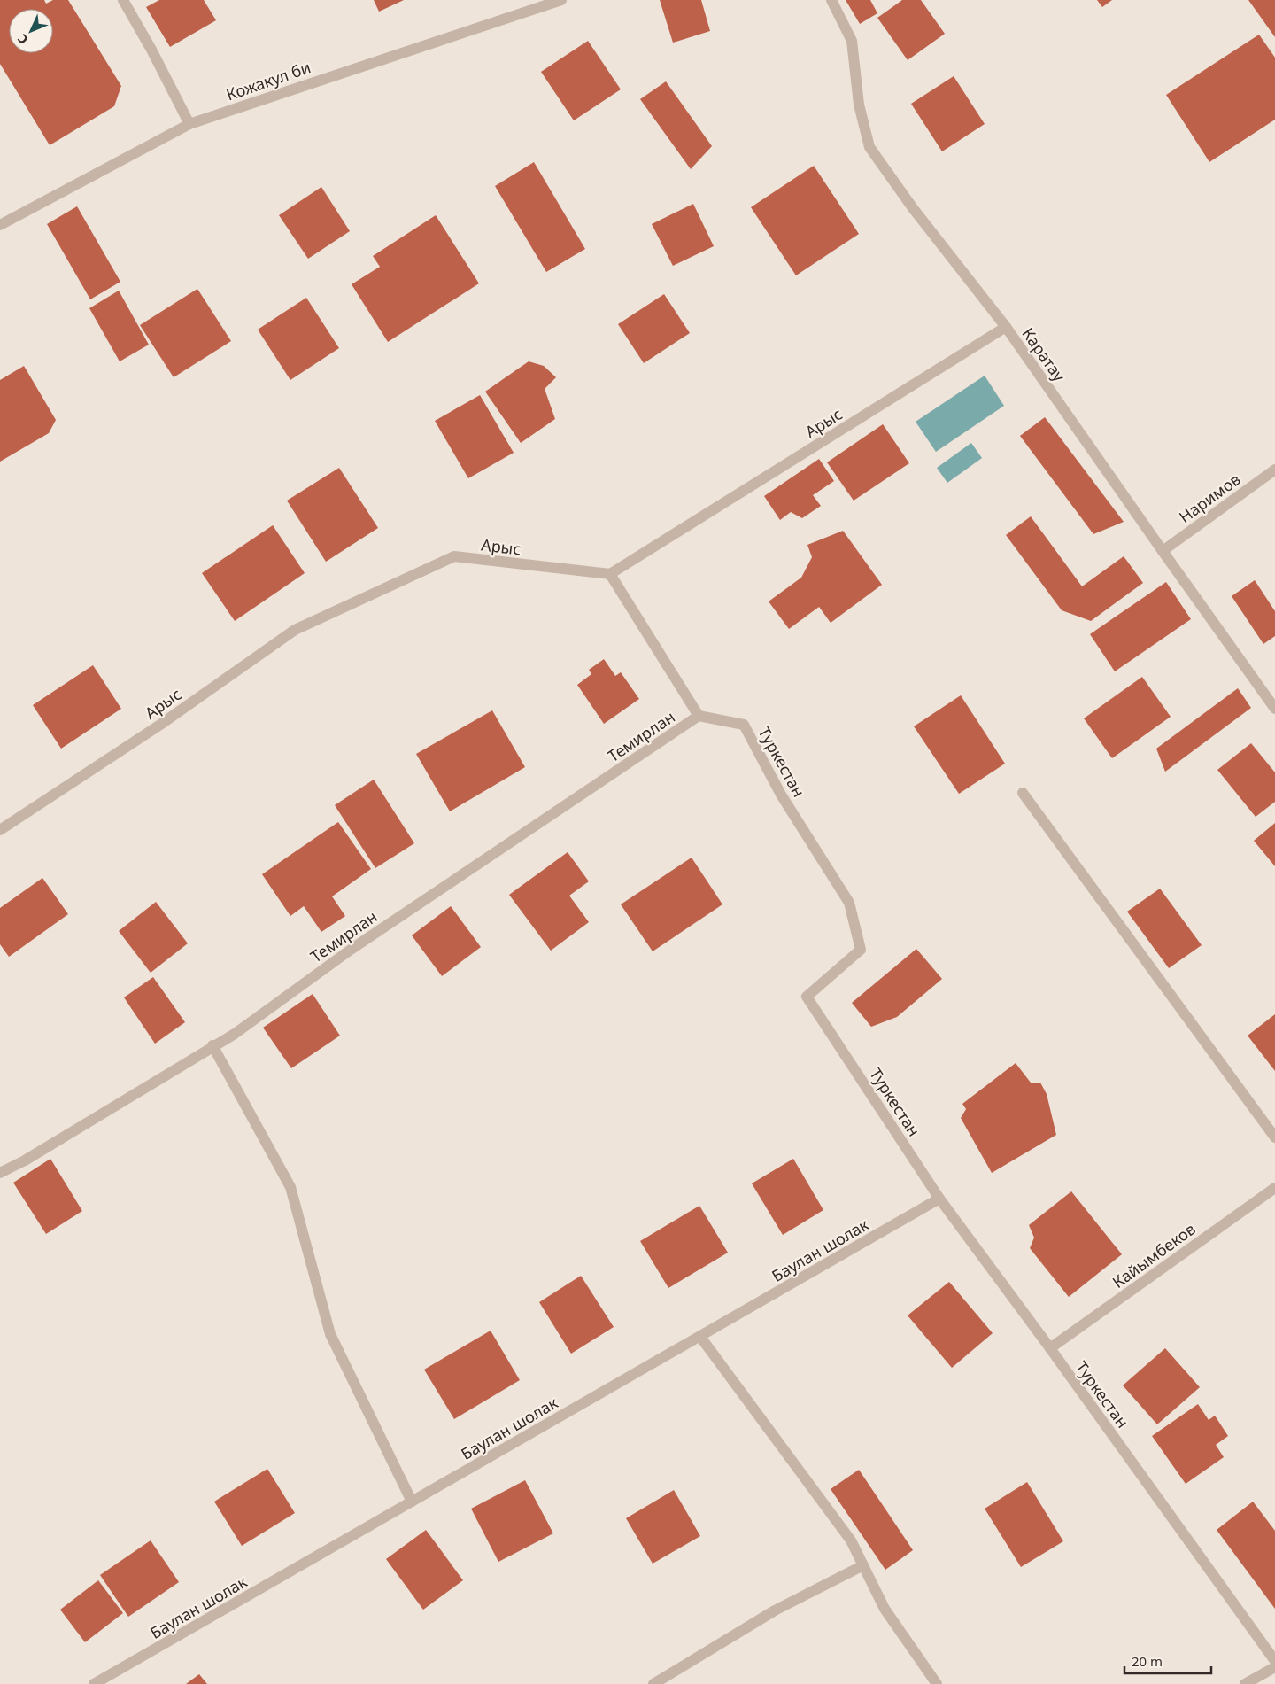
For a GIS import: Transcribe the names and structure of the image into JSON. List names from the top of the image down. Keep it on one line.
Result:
{"streets":{"street":["Кожакул би","Каратау","Арыс","Наримов","Темирлан","Туркестан","Баулан шолак","Кайымбеков"]},"crossings":[["Каратау","Арыс"],["Каратау","Наримов"],["Темирлан","Туркестан"],["Туркестан","Баулан шолак"],["Туркестан","Кайымбеков"]],"scale_bar":"20 m","north":"bottom left"}
